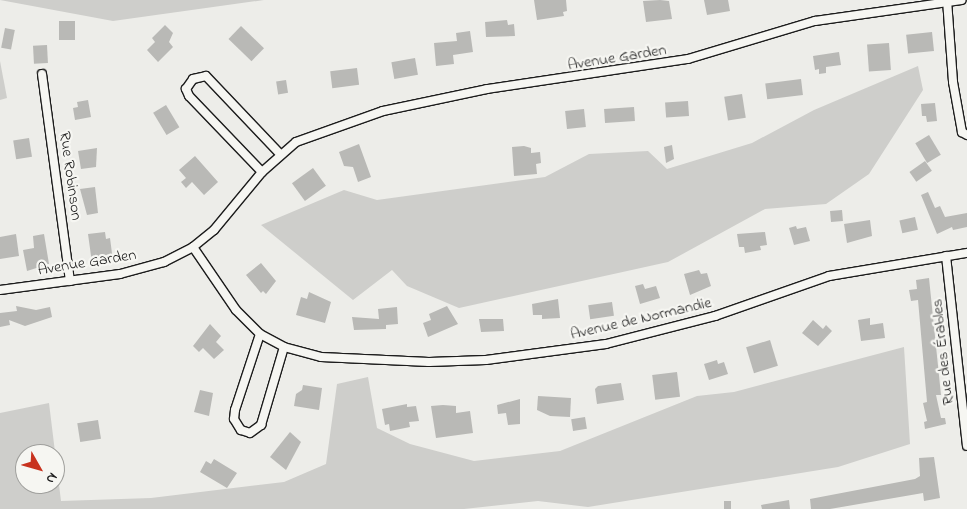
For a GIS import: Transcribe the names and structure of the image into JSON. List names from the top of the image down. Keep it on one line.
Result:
{"streets":{"street":["Avenue Garden","Rue Robinson","Avenue de Normandie","Rue des Érables"]},"crossings":[["Avenue Garden","Rue Robinson"],["Avenue Garden","Avenue de Normandie"],["Avenue de Normandie","Rue des Érables"]],"north":"bottom right"}
